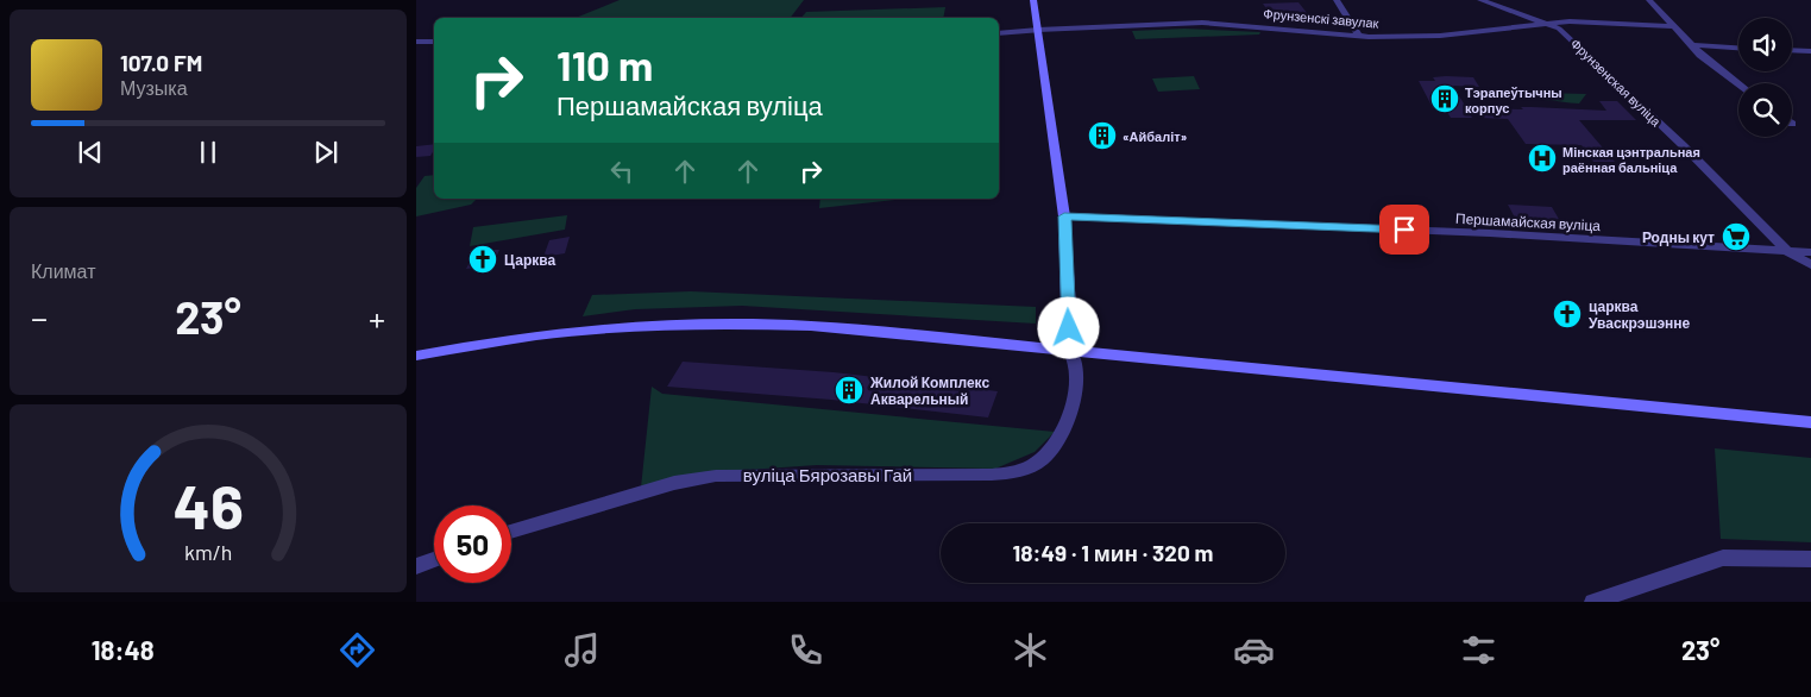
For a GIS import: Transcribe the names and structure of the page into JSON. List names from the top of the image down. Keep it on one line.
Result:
{"streets":{"street":["Фрунзенскі завулак","Фрунзенская вуліца","Першамайская вуліца","вуліца Бярозавы Гай"]},"crossings":[["Фрунзенскі завулак","Фрунзенская вуліца"],["Фрунзенская вуліца","Першамайская вуліца"]],"places":{"building":["Тэрапеўтычны корпус","«Айбаліт»","Жилой Комплекс Акварельный"],"hospital":["Мінская цэнтральная раённая бальніца"],"supermarket":["Родны кут"],"church":["Царква","царква Уваскрэшэнне"]},"page":{"turn":["110 m","Першамайская вуліца"],"song":["107.0 FM","Музыка"],"tile":"Климат","heat":["−","23°","+"],"limit":"50","trip":"18:49 · 1 мин · 320 m","tabs":["18:48","23°"],"gauge":["46","km/h"]}}
